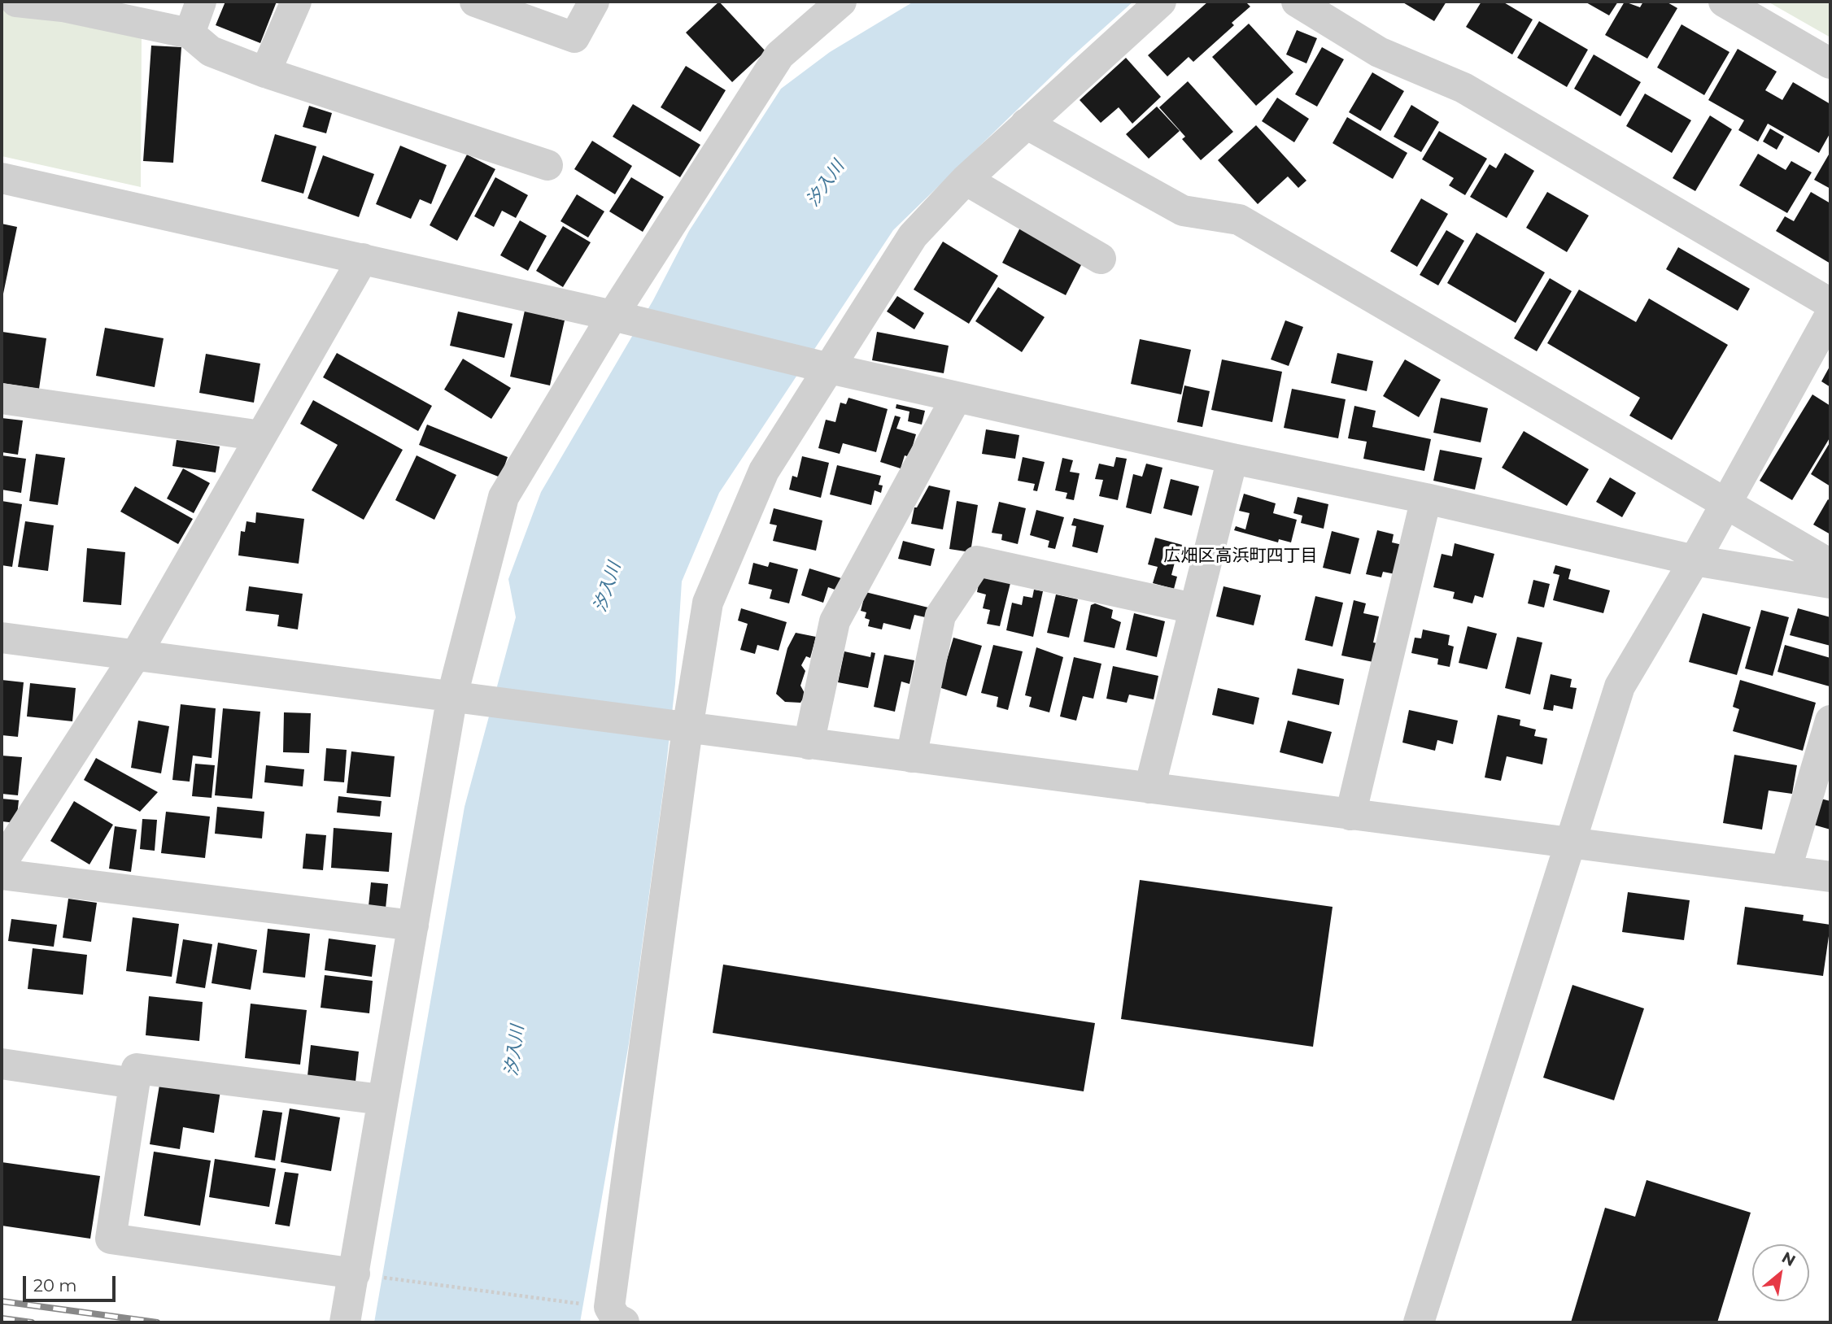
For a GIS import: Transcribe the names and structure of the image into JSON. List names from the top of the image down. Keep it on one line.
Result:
{"districts":["広畑区高浜町四丁目"],"water":["汐入川"],"scale_bar":"20 m","north":"top right"}
